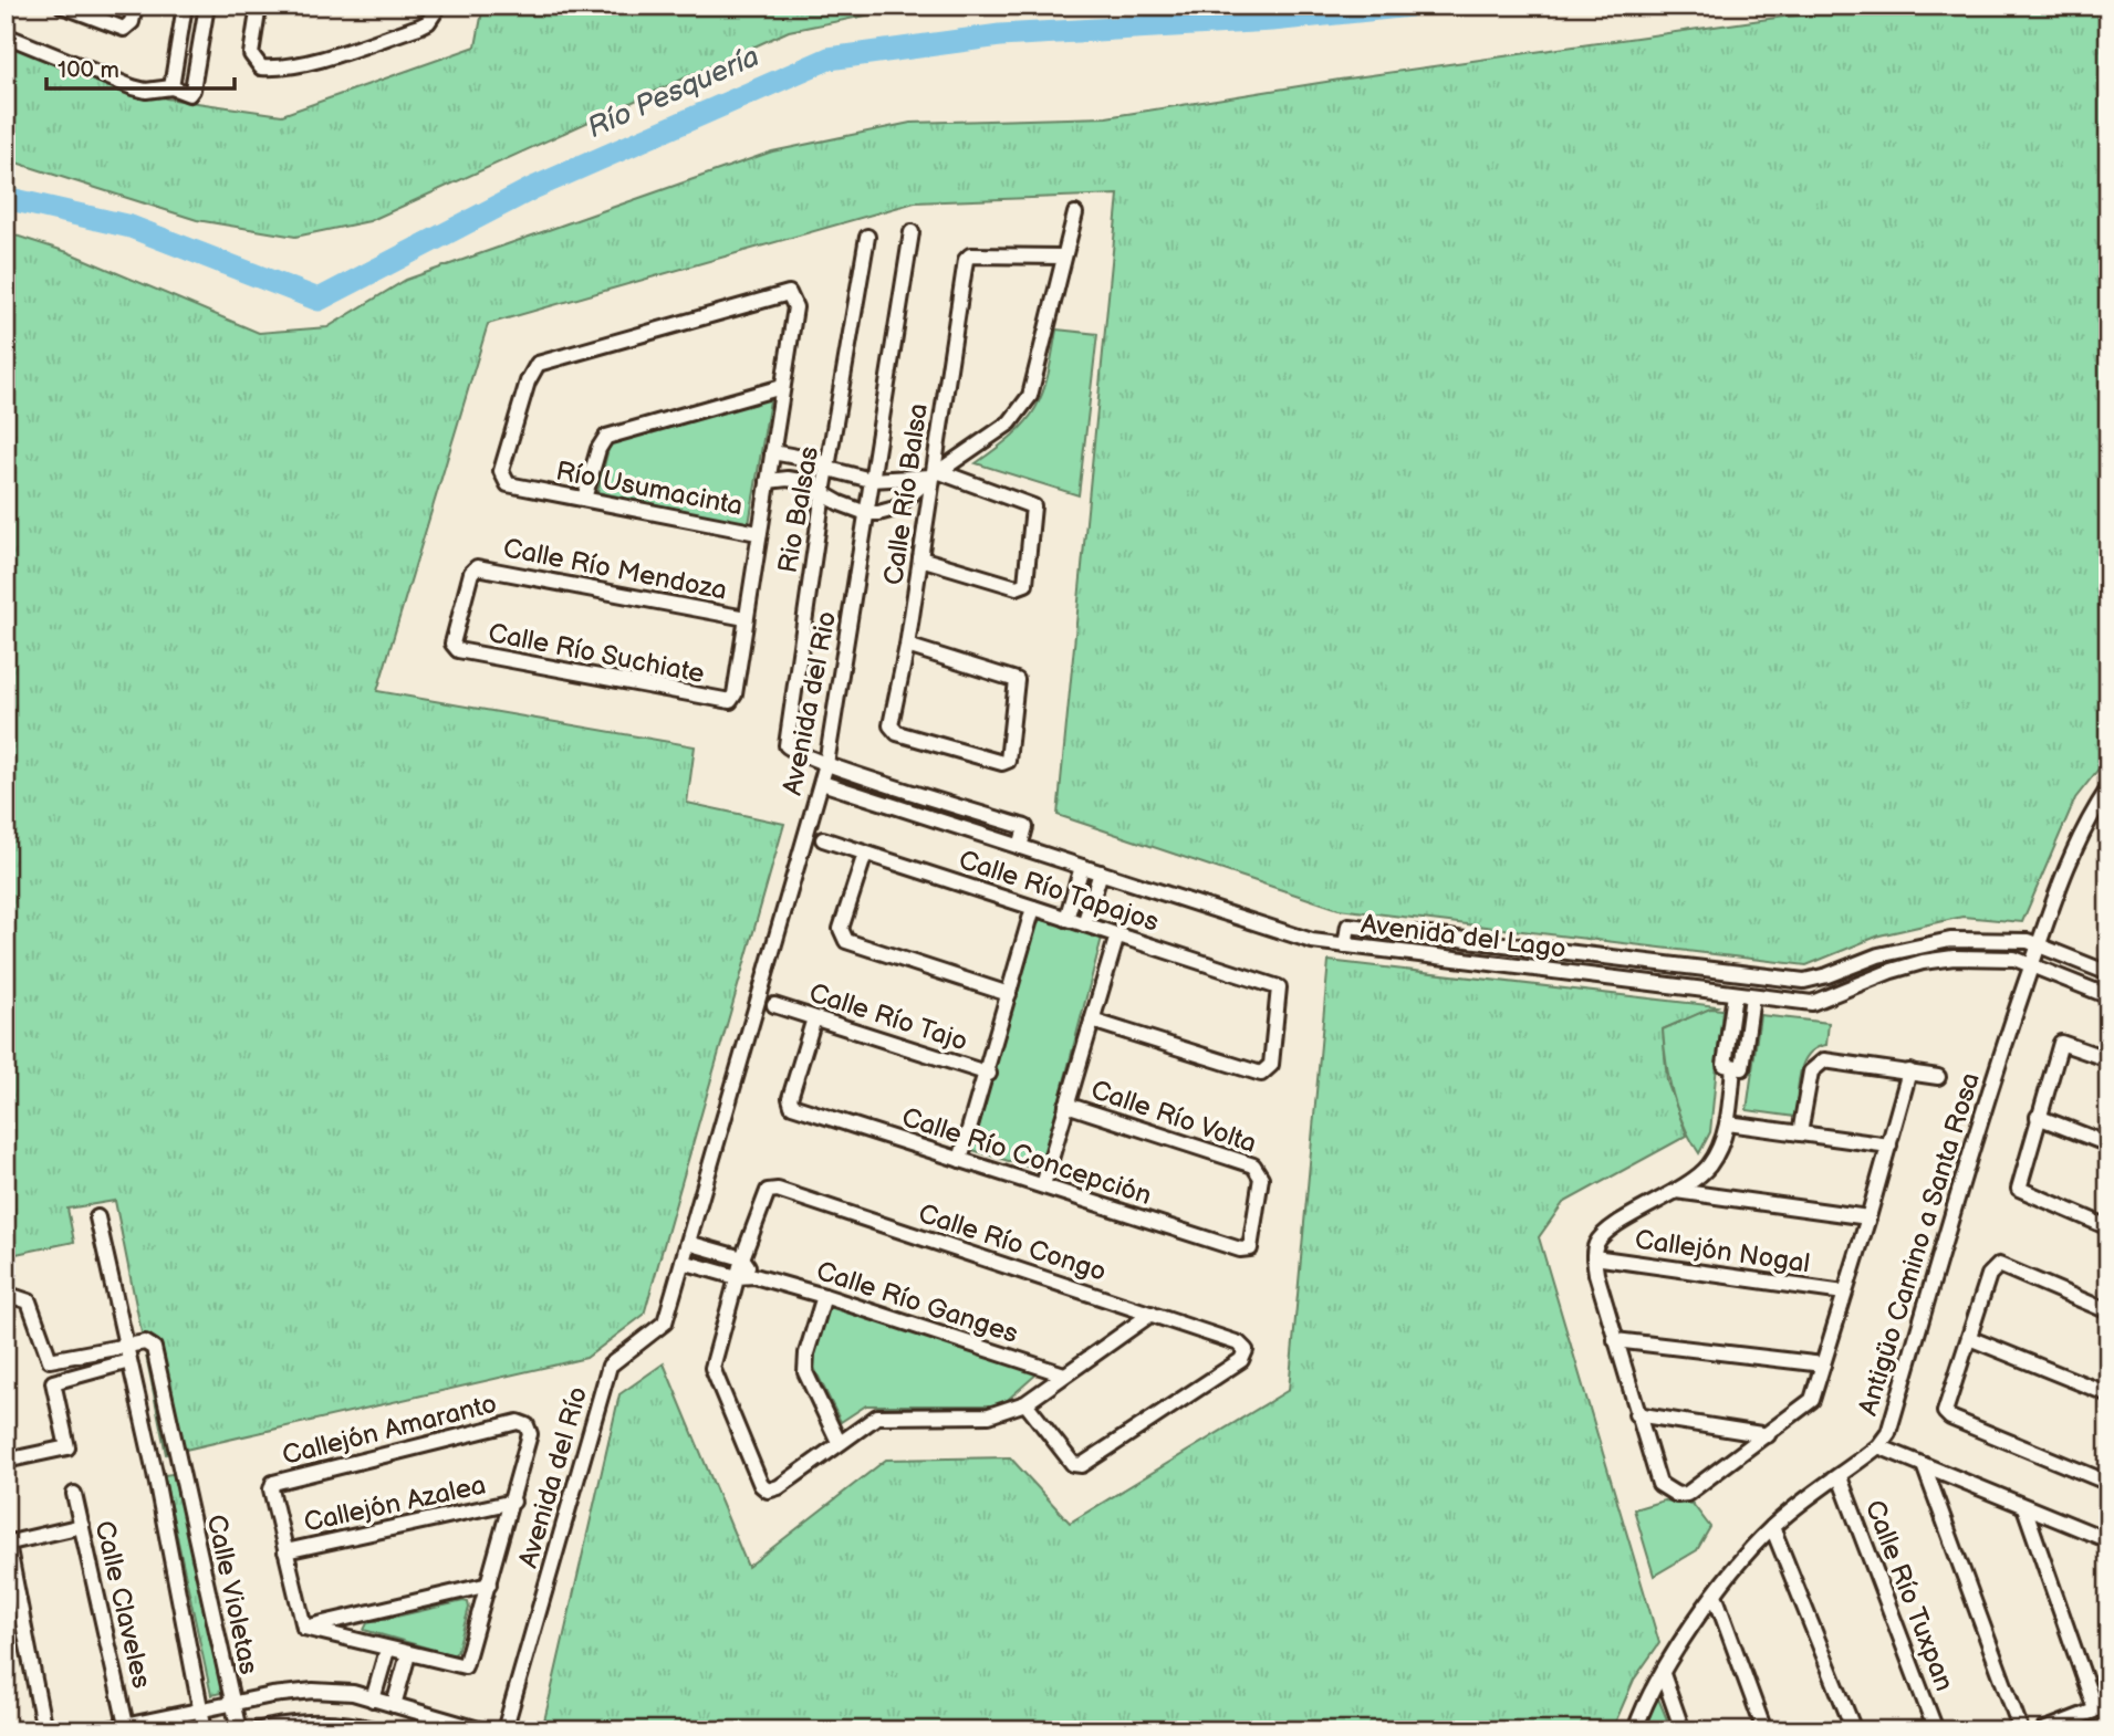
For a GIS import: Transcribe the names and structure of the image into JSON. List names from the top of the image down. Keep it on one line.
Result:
{"streets":{"street":["Río Usumacinta","Calle Río Balsa","Rio Balsas","Calle Río Mendoza","Calle Río Suchiate","Avenida del Rio","Calle Río Tapajos","Avenida del Lago","Calle Río Tajo","Calle Río Volta","Calle Río Concepción","Calle Río Congo","Antigüo Camino a Santa Rosa","Callejón Nogal","Calle Río Ganges","Callejón Amaranto","Avenida del Río","Callejón Azalea","Calle Violetas","Calle Río Tuxpan","Calle Claveles"]},"crossings":[["Rio Balsas","Avenida del Rio"],["Calle Río Mendoza","Calle Río Suchiate"],["Avenida del Rio","Avenida del Lago"],["Avenida del Rio","Calle Río Ganges"],["Avenida del Rio","Avenida del Río"],["Avenida del Lago","Antigüo Camino a Santa Rosa"],["Calle Río Tajo","Calle Río Concepción"],["Calle Río Volta","Calle Río Concepción"],["Antigüo Camino a Santa Rosa","Calle Río Tuxpan"],["Calle Río Ganges","Avenida del Río"],["Callejón Amaranto","Callejón Azalea"]],"water":["Río Pesquería"],"scale_bar":"100 m"}
